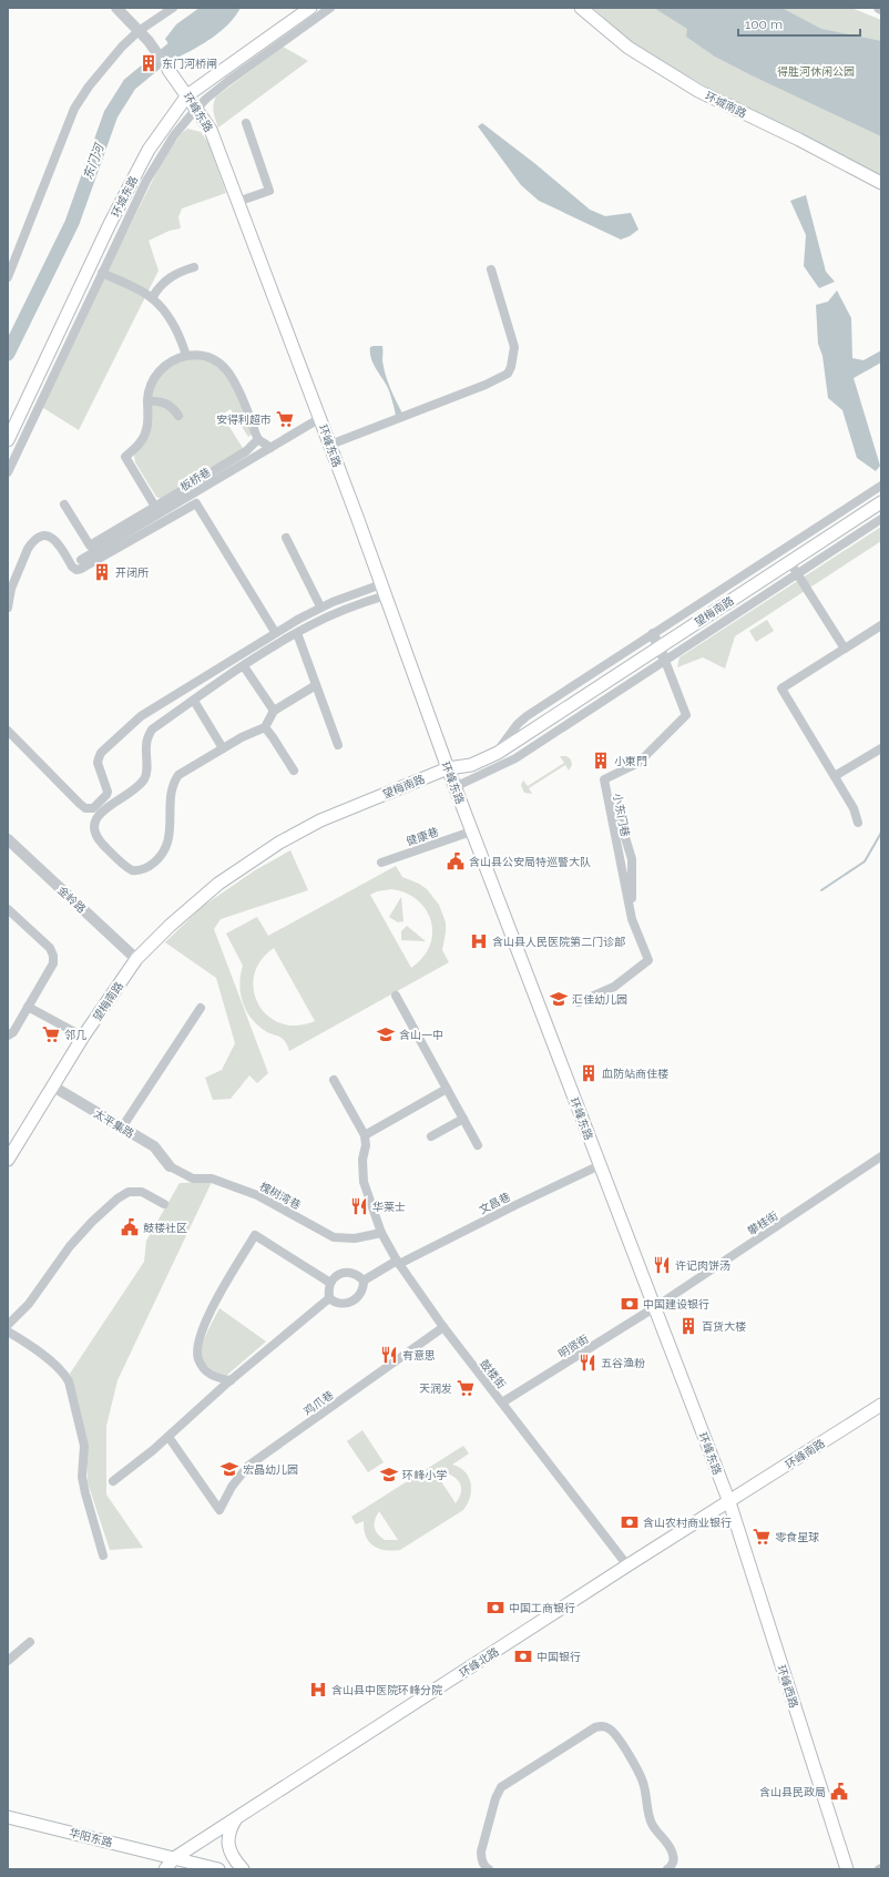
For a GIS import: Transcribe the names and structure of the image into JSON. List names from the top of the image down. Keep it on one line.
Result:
{"streets":{"main road":["环城南路","环峰东路","环城东路","望梅南路","环峰南路","环峰北路","环峰西路","华阳东路"],"street":["板桥巷","小东门巷","健康巷","金岭路","太平集路","槐树湾巷","文昌巷","攀桂街","明贤街","鼓楼街","鸡爪巷"]},"crossings":[["环峰东路","环城东路"],["环峰东路","板桥巷"],["环峰东路","望梅南路"],["环峰东路","健康巷"],["环峰东路","文昌巷"],["环峰东路","攀桂街"],["环峰东路","明贤街"],["环峰东路","环峰南路"],["环峰东路","环峰北路"],["环峰东路","环峰西路"],["望梅南路","金岭路"],["望梅南路","太平集路"],["太平集路","槐树湾巷"],["槐树湾巷","鼓楼街"],["文昌巷","鼓楼街"],["攀桂街","明贤街"],["明贤街","鼓楼街"],["鼓楼街","鸡爪巷"],["鼓楼街","环峰北路"],["环峰南路","环峰北路"],["环峰南路","环峰西路"],["环峰北路","环峰西路"],["环峰北路","华阳东路"]],"water":["东门河"],"parks":["得胜河休闲公园"],"places":{"building":["东门河桥闸","开闭所","小東門","血防站商住楼","百货大楼"],"supermarket":["安得利超市","邻几","天润发","零食星球"],"public building":["含山县公安局特巡警大队","鼓楼社区","含山县民政局"],"hospital":["含山县人民医院第二门诊部","含山县中医院环峰分院"],"school or university":["汇佳幼儿园","含山一中","宏晶幼儿园","环峰小学"],"restaurant":["华莱士","许记肉饼汤","有意思","五谷渔粉"],"bank":["中国建设银行","含山农村商业银行","中国工商银行","中国银行"]},"scale_bar":"100 m"}
